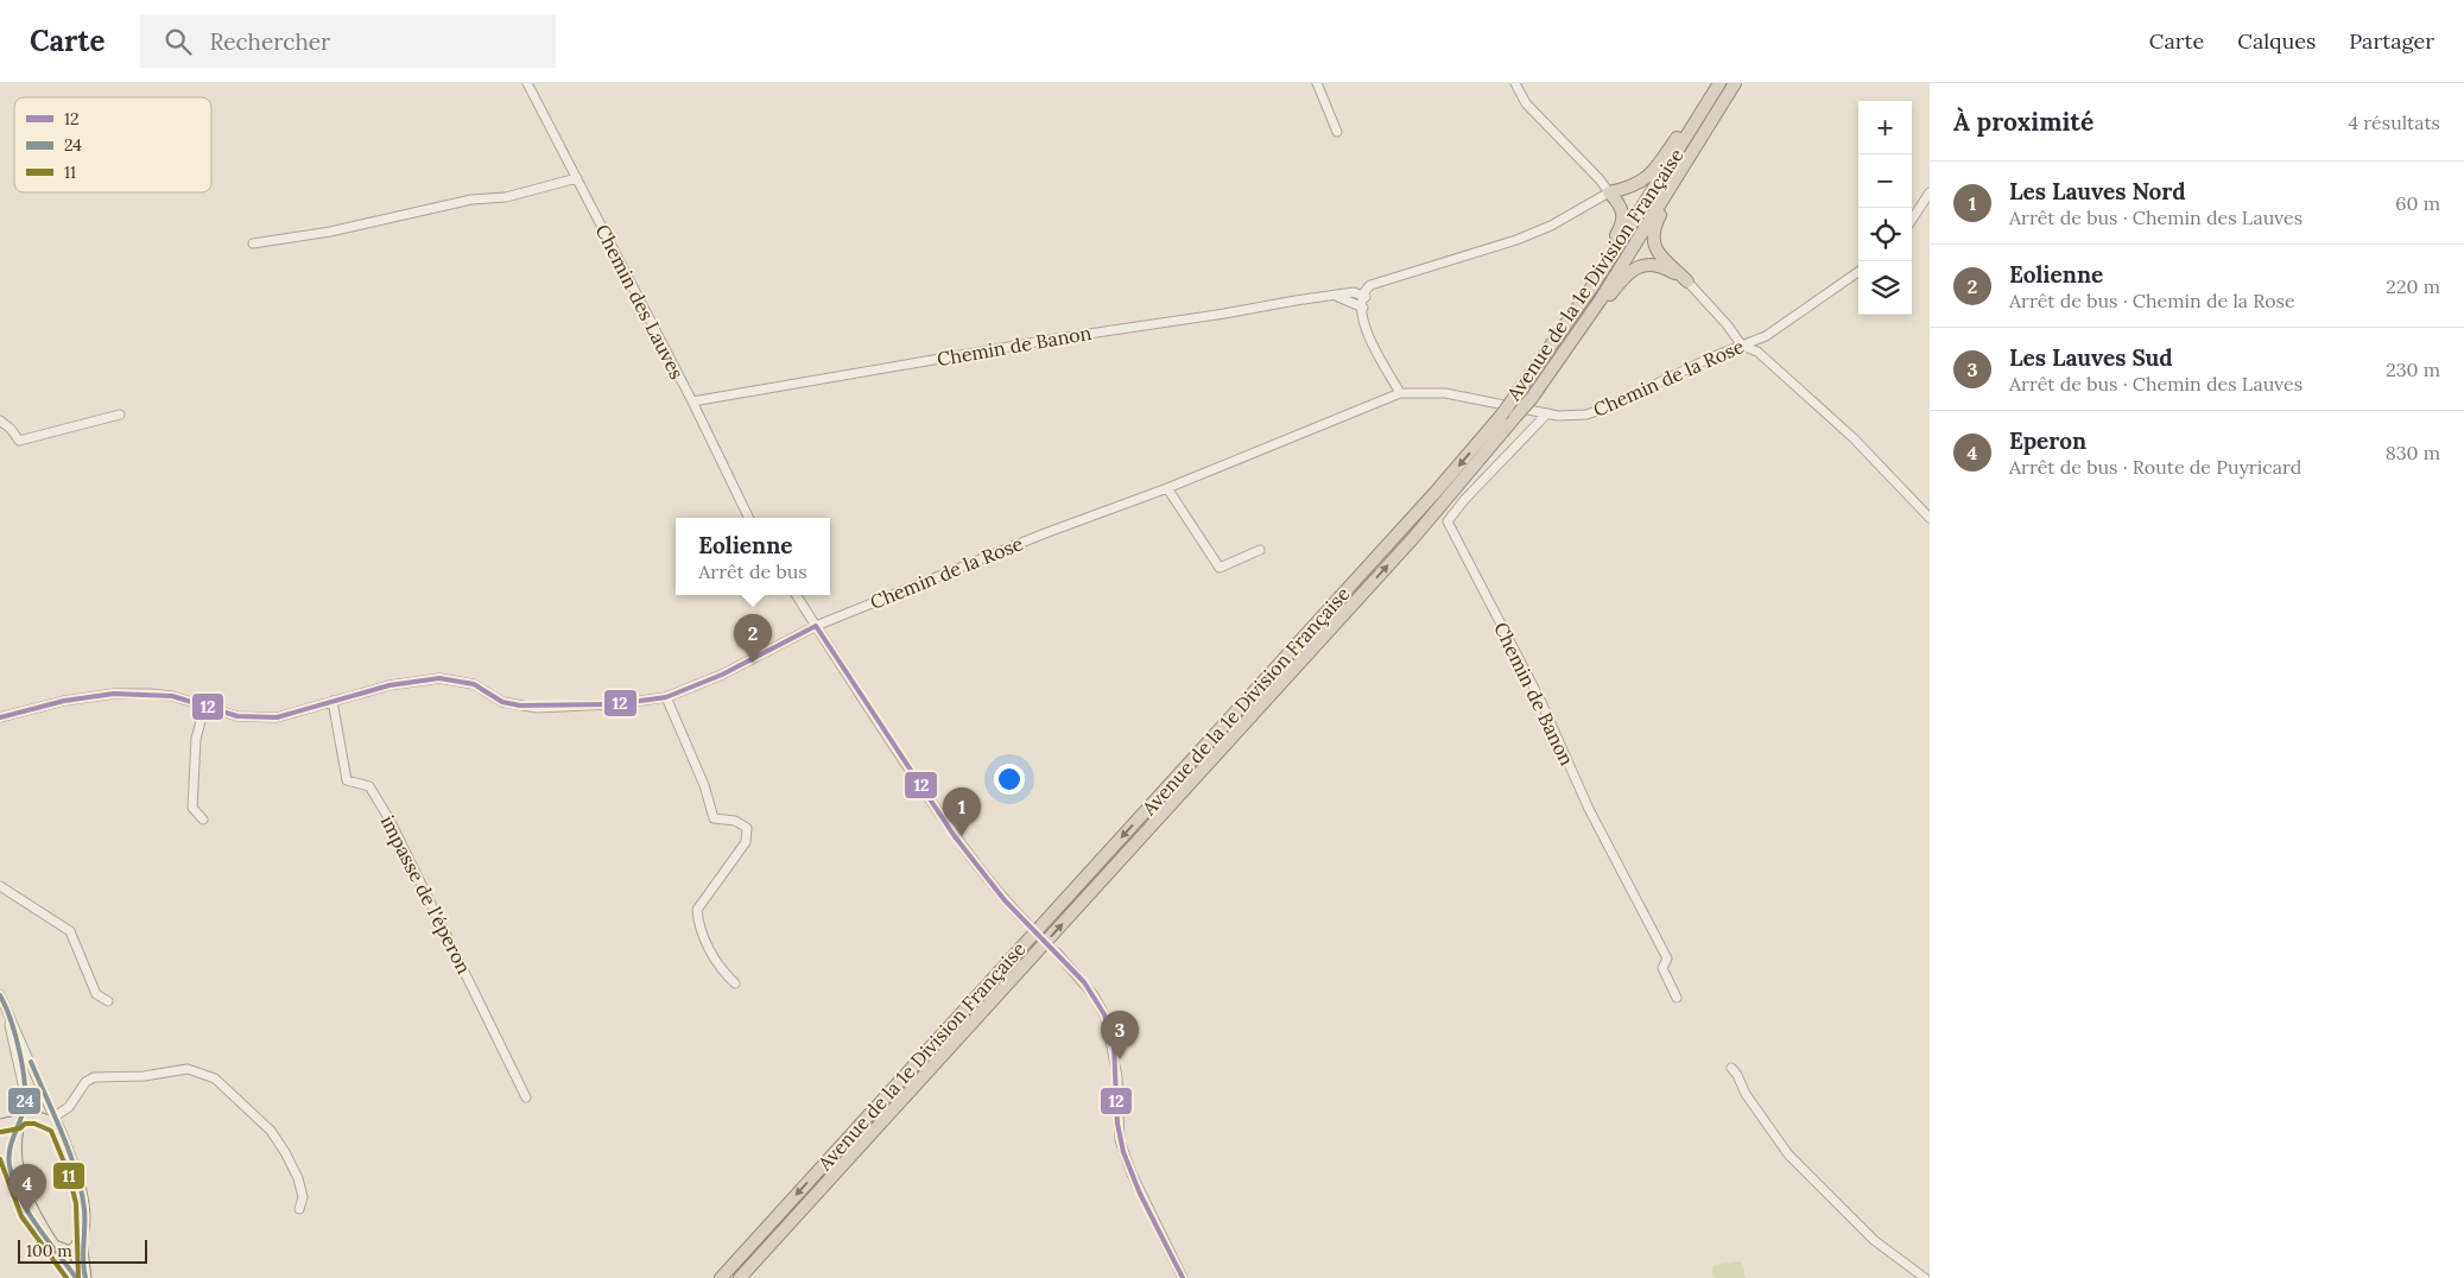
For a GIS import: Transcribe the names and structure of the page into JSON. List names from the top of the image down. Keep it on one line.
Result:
{"streets":{"highway":["Avenue de la 1e Division Française"],"street":["Chemin des Lauves","Chemin de Banon","Chemin de la Rose","impasse de l'éperon"]},"crossings":[["Chemin des Lauves","Chemin de Banon"],["Chemin de Banon","Chemin de la Rose"],["Chemin de la Rose","impasse de l'éperon"]],"lines":["transit line 12","transit line 24","transit line 11"],"legend":["12","24","11"],"scale_bar":"100 m","page":{"header":"Carte","search":"Rechercher","nav":["Carte","Calques","Partager"],"heading":["À proximité","4 résultats"],"map_buttons":["+","−"],"list":[{"mark":"1","name":"Les Lauves Nord","note":"Arrêt de bus · Chemin des Lauves","value":"60 m"},{"mark":"2","name":"Eolienne","note":"Arrêt de bus · Chemin de la Rose","value":"220 m"},{"mark":"3","name":"Les Lauves Sud","note":"Arrêt de bus · Chemin des Lauves","value":"230 m"},{"mark":"4","name":"Eperon","note":"Arrêt de bus · Route de Puyricard","value":"830 m"}],"popup":["Eolienne","Arrêt de bus"],"pins":["2","1","3","4"],"scale":"100 m"}}
